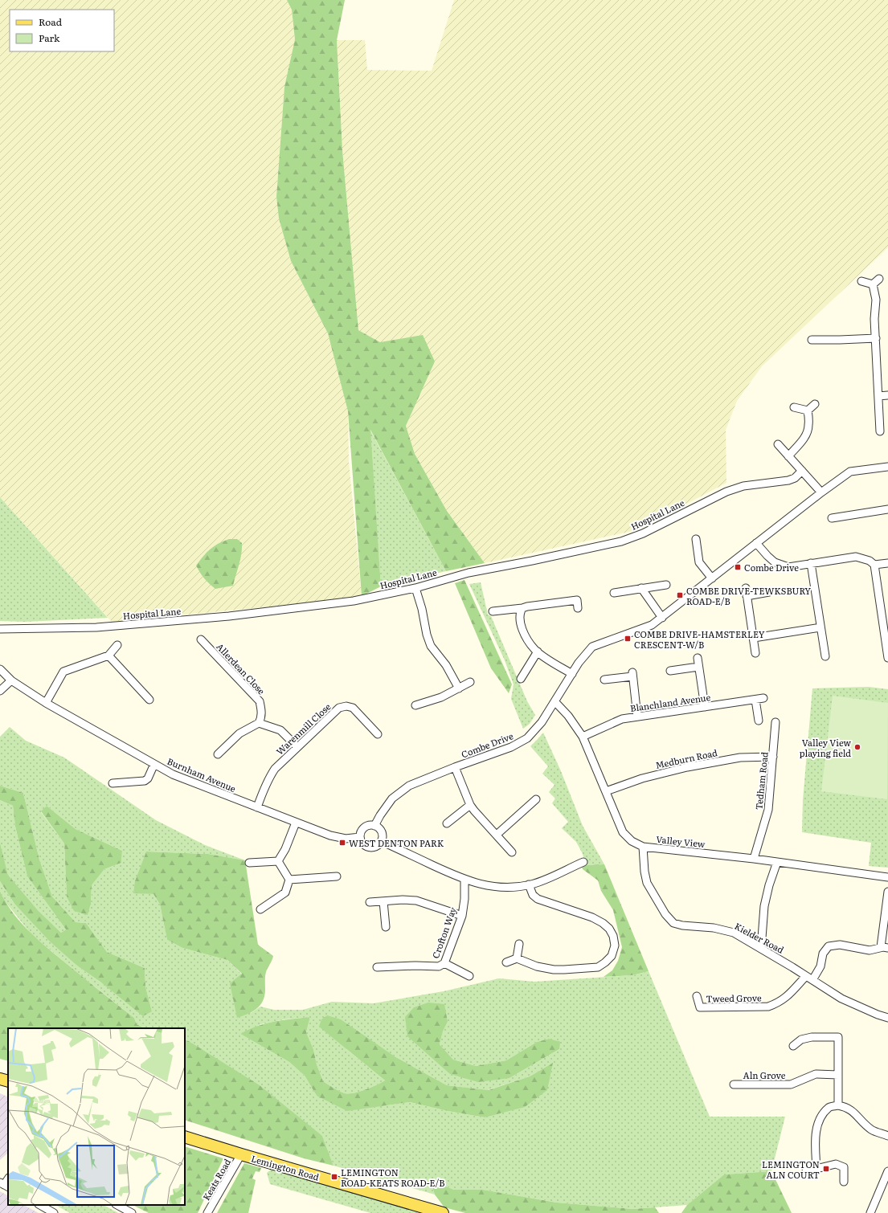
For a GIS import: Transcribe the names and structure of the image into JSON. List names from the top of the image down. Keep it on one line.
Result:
{"streets":{"main road":["Lemington Road"],"street":["Hospital Lane","Allerdean Close","Blanchland Avenue","Warenmill Close","Combe Drive","Medburn Road","Burnham Avenue","Tedham Road","Valley View","Crofton Way","Kielder Road","Tweed Grove","Aln Grove","Keats Road"]},"crossings":[["Blanchland Avenue","Valley View"],["Warenmill Close","Burnham Avenue"],["Combe Drive","Burnham Avenue"],["Combe Drive","Valley View"],["Medburn Road","Tedham Road"],["Medburn Road","Valley View"],["Tedham Road","Valley View"],["Valley View","Kielder Road"],["Kielder Road","Tweed Grove"],["Lemington Road","Keats Road"]],"places":{"transit":["Combe Drive","COMBE DRIVE-TEWKSBURY ROAD-E/B","COMBE DRIVE-HAMSTERLEY CRESCENT-W/B","WEST DENTON PARK","LEMINGTON ALN COURT","LEMINGTON ROAD-KEATS ROAD-E/B"],"other":["Valley View playing field"]},"legend":["Road","Park"]}
